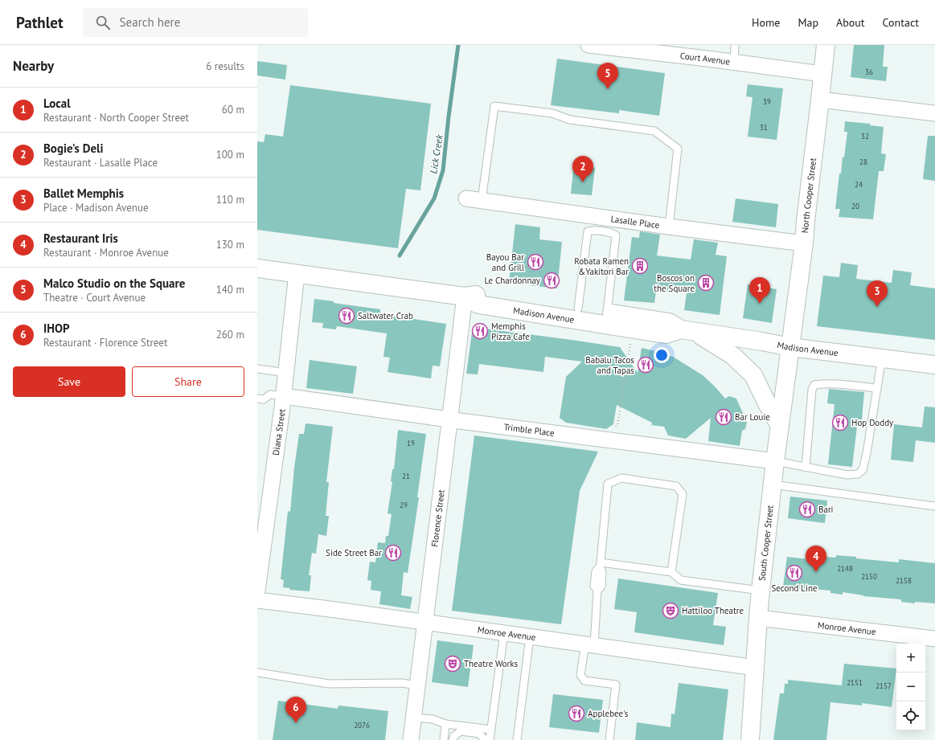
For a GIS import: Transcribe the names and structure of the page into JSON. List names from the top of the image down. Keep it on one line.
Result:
{"streets":{"street":["Court Avenue","North Cooper Street","Lasalle Place","Madison Avenue","Trimble Place","Diana Street","Florence Street","South Cooper Street","Monroe Avenue"]},"crossings":[["Court Avenue","North Cooper Street"],["North Cooper Street","Lasalle Place"],["North Cooper Street","Madison Avenue"],["North Cooper Street","South Cooper Street"],["Madison Avenue","Diana Street"],["Madison Avenue","Florence Street"],["Madison Avenue","South Cooper Street"],["Trimble Place","Diana Street"],["Trimble Place","Florence Street"],["Trimble Place","South Cooper Street"],["Florence Street","Monroe Avenue"],["South Cooper Street","Monroe Avenue"]],"water":["Lick Creek"],"places":{"restaurant":["Bayou Bar and Grill","Le Chardonnay","Saltwater Crab","Memphis Pizza Cafe","Babalu Tacos and Tapas","Bar Louie","Hop Doddy","Bari","Side Street Bar","Second Line","Applebee's"],"building":["Robata Ramen &Yakitori Bar","Boscos on the Square"],"theatre":["Hattiloo Theatre","Theatre Works"]},"house_numbers":["36","39","31","32","28","24","20","19","21","29","2148","2150","2158","2151","2157","2076"],"page":{"header":"Pathlet","search":"Search here","nav":["Home","Map","About","Contact"],"heading":["Nearby","6 results"],"pins":["5","2","1","3","4","6"],"list":[{"mark":"1","name":"Local","note":"Restaurant · North Cooper Street","value":"60 m"},{"mark":"2","name":"Bogie's Deli","note":"Restaurant · Lasalle Place","value":"100 m"},{"mark":"3","name":"Ballet Memphis","note":"Place · Madison Avenue","value":"110 m"},{"mark":"4","name":"Restaurant Iris","note":"Restaurant · Monroe Avenue","value":"130 m"},{"mark":"5","name":"Malco Studio on the Square","note":"Theatre · Court Avenue","value":"140 m"},{"mark":"6","name":"IHOP","note":"Restaurant · Florence Street","value":"260 m"}],"buttons":["Save","Share"],"map_buttons":["+","−"]}}
